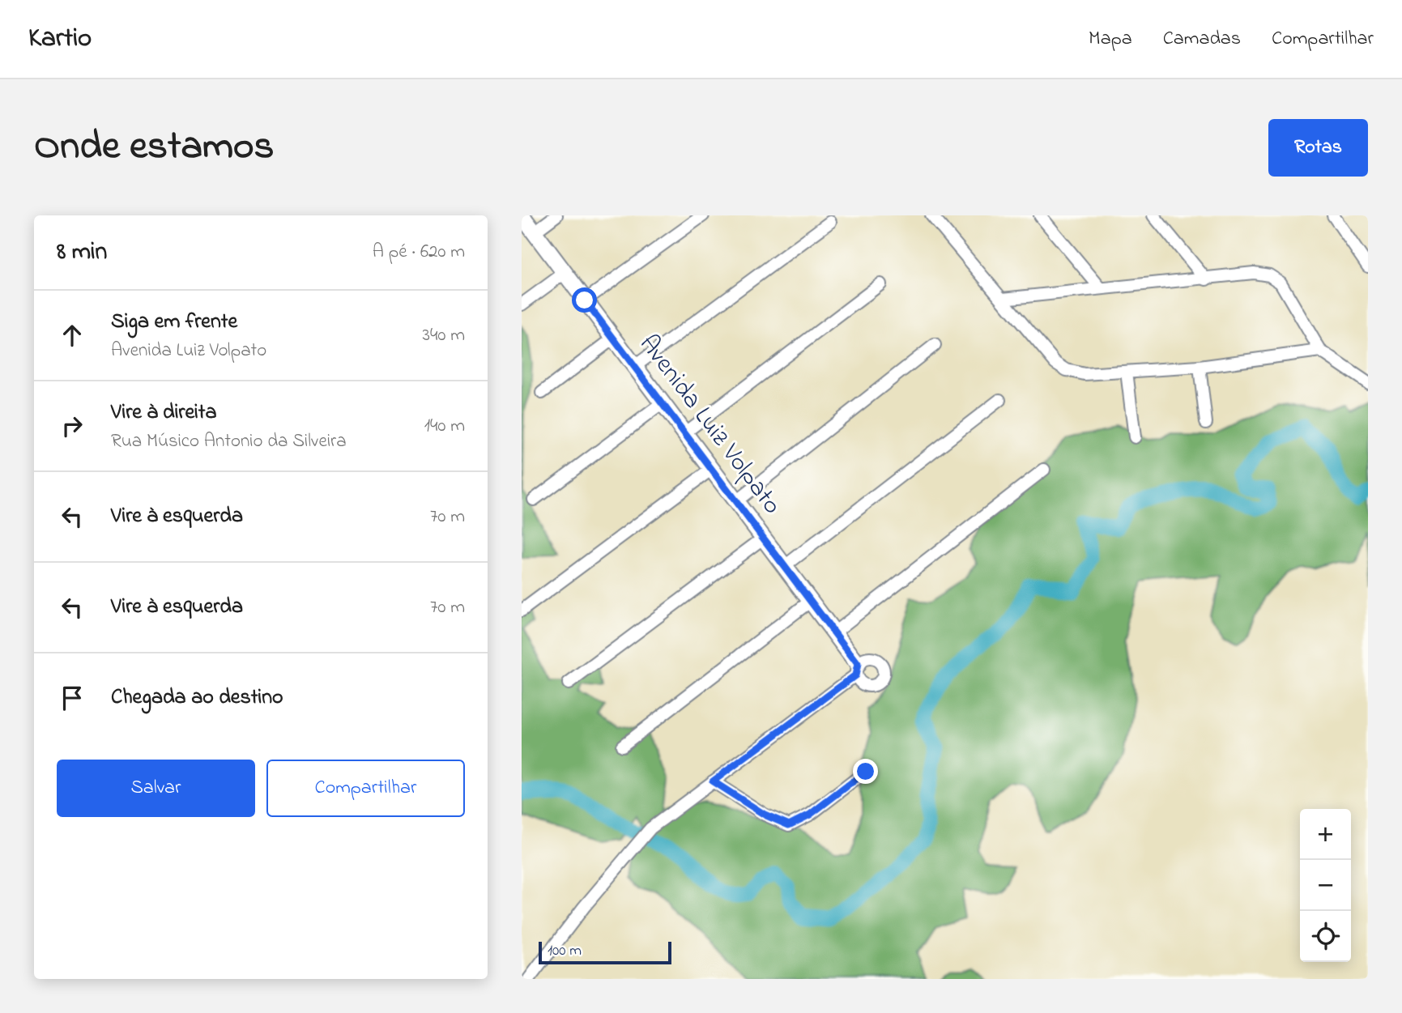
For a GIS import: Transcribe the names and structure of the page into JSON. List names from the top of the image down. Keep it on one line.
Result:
{"streets":{"street":["Avenida Luiz Volpato"]},"scale_bar":"100 m","page":{"header":"Kartio","nav":["Mapa","Camadas","Compartilhar"],"title":"Onde estamos","buttons":["Rotas",["Salvar","Compartilhar"]],"heading":["8 min","A pé · 620 m"],"list":[["Siga em frente","Avenida Luiz Volpato","340 m"],["Vire à direita","Rua Músico Antonio da Silveira","140 m"],["Vire à esquerda","70 m"],["Vire à esquerda","70 m"],"Chegada ao destino"],"map_buttons":["+","−"],"scale":"100 m"}}
